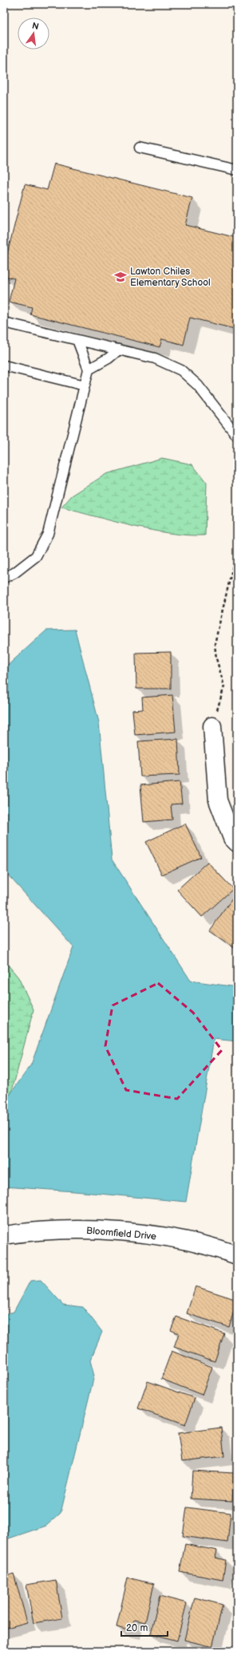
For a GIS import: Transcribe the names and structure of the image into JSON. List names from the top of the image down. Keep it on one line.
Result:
{"streets":{"street":["Bloomfield Drive"]},"places":{"school or university":["Lawton Chiles Elementary School"]},"scale_bar":"20 m","north":"top"}
